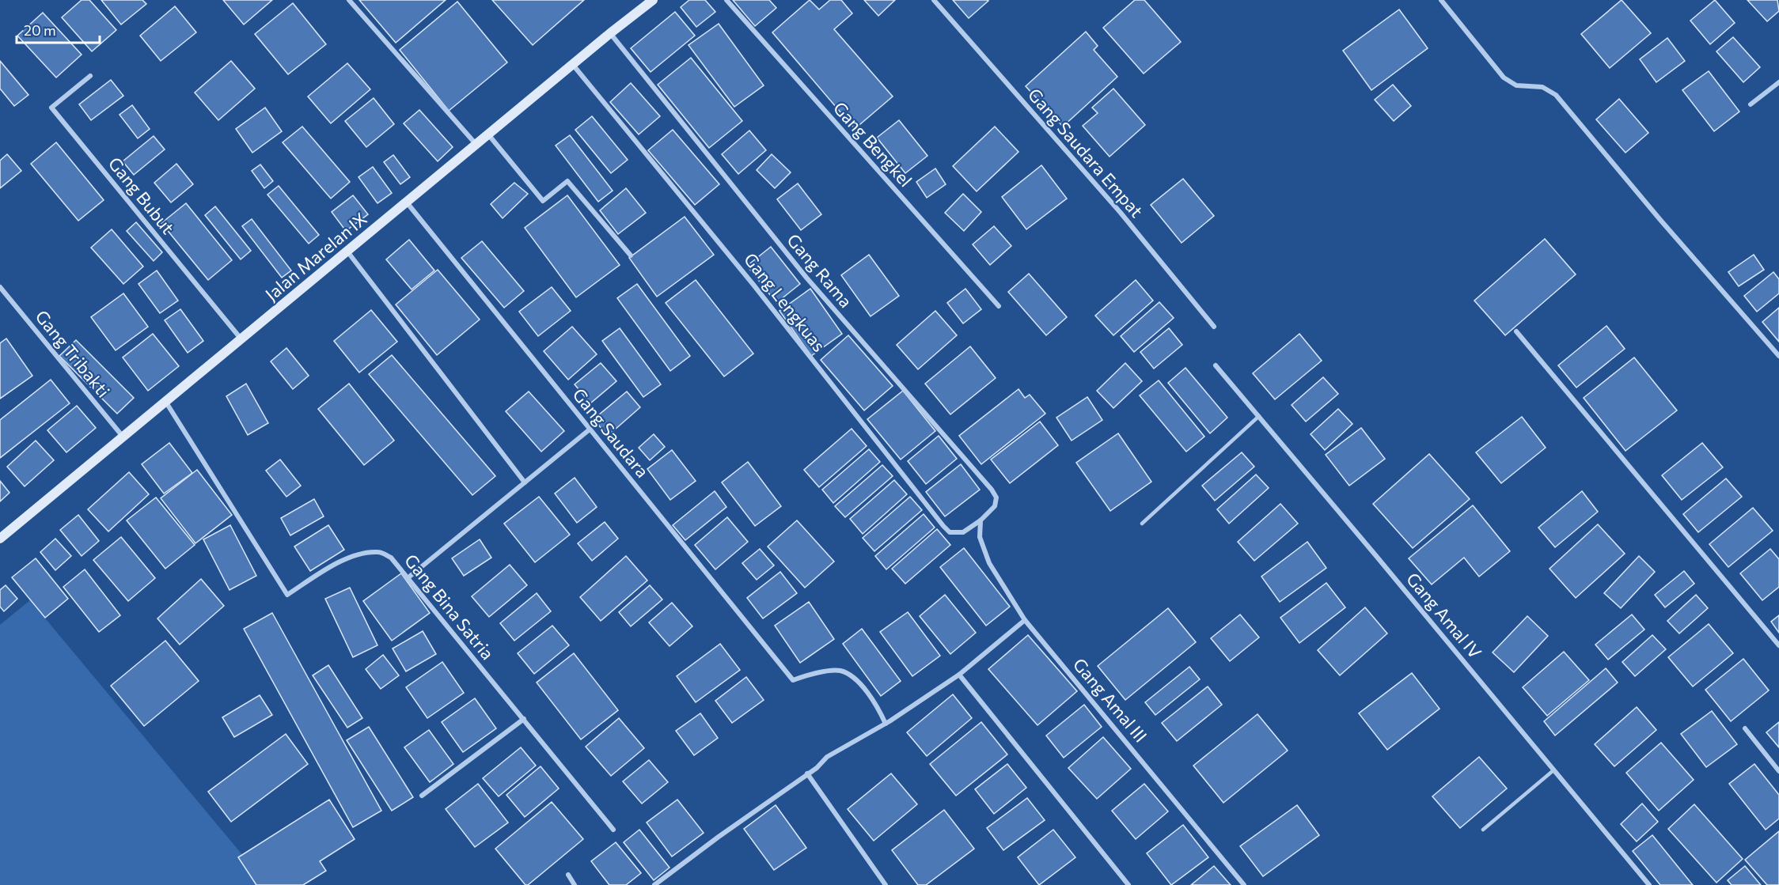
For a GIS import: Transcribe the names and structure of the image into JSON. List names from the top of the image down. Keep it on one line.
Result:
{"streets":{"main road":["Jalan Marelan IX"],"street":["Gang Bengkel","Gang Saudara Empat","Gang Bubut","Gang Rama","Gang Lengkuas","Gang Tribakti","Gang Saudara","Gang Bina Satria","Gang Amal IV","Gang Amal III"]},"crossings":[["Gang Bubut","Jalan Marelan IX"],["Jalan Marelan IX","Gang Rama"],["Jalan Marelan IX","Gang Lengkuas"],["Jalan Marelan IX","Gang Tribakti"],["Jalan Marelan IX","Gang Saudara"],["Jalan Marelan IX","Gang Bina Satria"],["Gang Rama","Gang Lengkuas"],["Gang Rama","Gang Amal III"],["Gang Lengkuas","Gang Amal III"]],"scale_bar":"20 m"}
